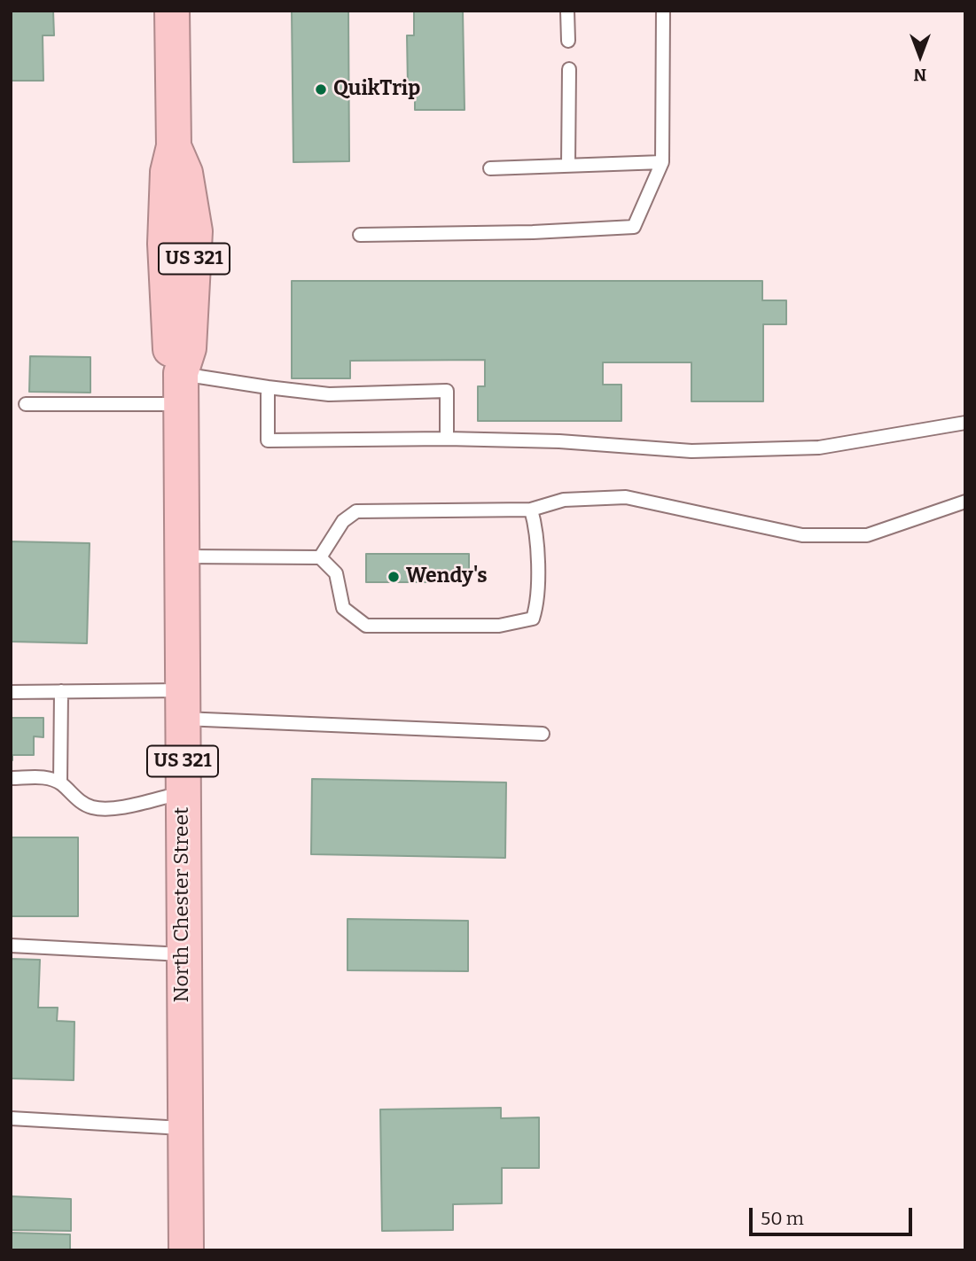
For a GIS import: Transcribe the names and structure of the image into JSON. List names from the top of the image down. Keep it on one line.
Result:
{"streets":{"highway":["US 321","North Chester Street"]},"places":["QuikTrip","Wendy's"],"scale_bar":"50 m","north":"bottom"}
